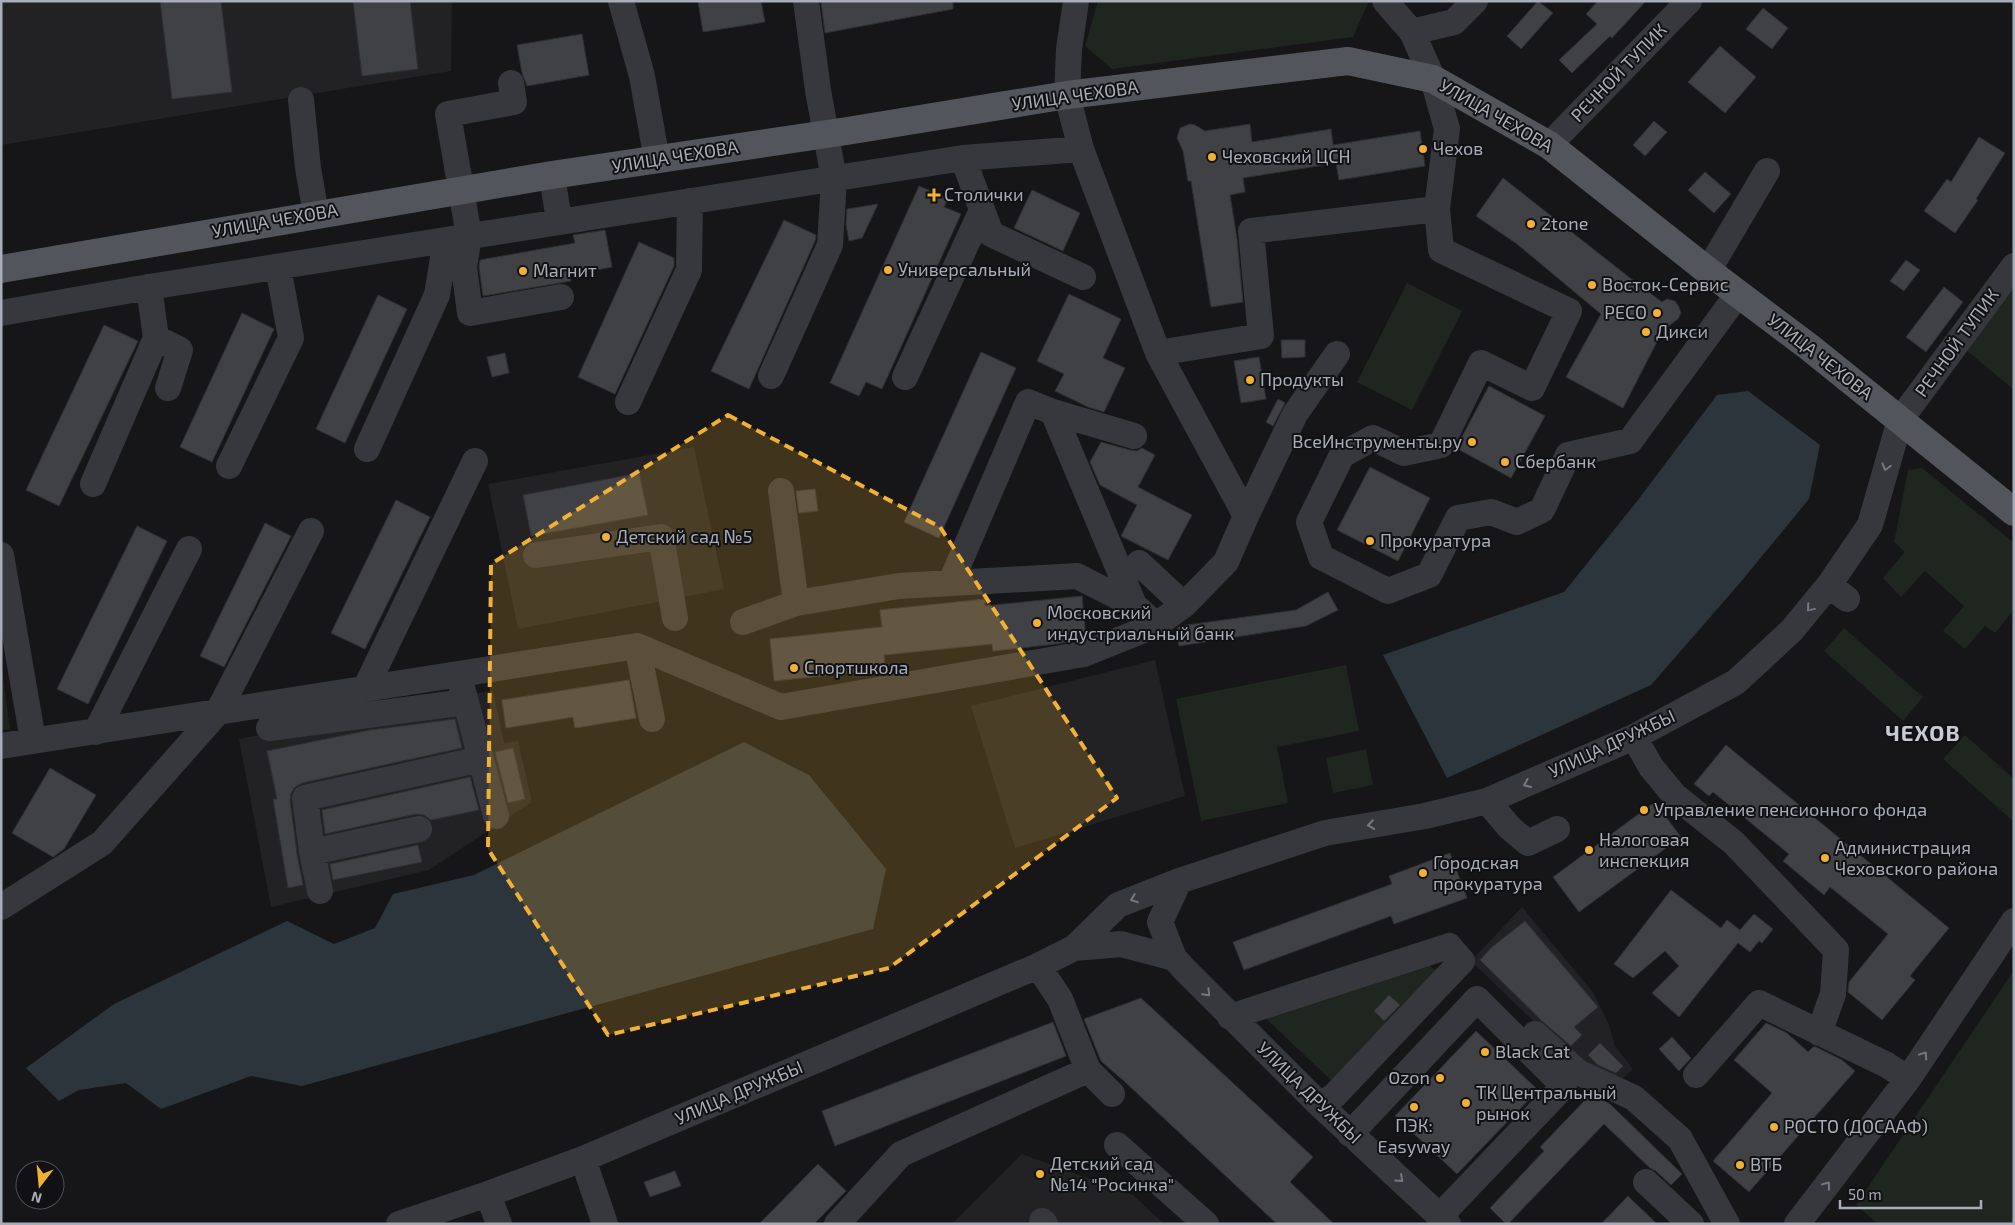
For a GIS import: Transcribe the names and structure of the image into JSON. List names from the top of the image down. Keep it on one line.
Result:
{"streets":{"main road":["УЛИЦА ЧЕХОВА"],"street":["РЕЧНОЙ ТУПИК","УЛИЦА ДРУЖБЫ"]},"crossings":[["РЕЧНОЙ ТУПИК","УЛИЦА ЧЕХОВА"],["РЕЧНОЙ ТУПИК","УЛИЦА ДРУЖБЫ"],["УЛИЦА ЧЕХОВА","УЛИЦА ДРУЖБЫ"]],"districts":["ЧЕХОВ"],"places":{"other":["Чехов","Чеховский ЦСН","2tone","Универсальный","Магнит","Восток-Сервис","РЕСО","Дикси","Продукты","ВсеИнструменты.ру","Сбербанк","Детский сад №5","Прокуратура","Московский индустриальный банк","Спортшкола","Управление пенсионного фонда","Налоговая инспекция","Администрация Чеховского района","Городская прокуратура","Black Cat","Ozon","ТК Центральный рынок","ПЭК: Easyway","РОСТО (ДОСААФ)","ВТБ","Детский сад №14 \"Росинка\""],"health":["Столички"]},"scale_bar":"50 m","north":"bottom"}
